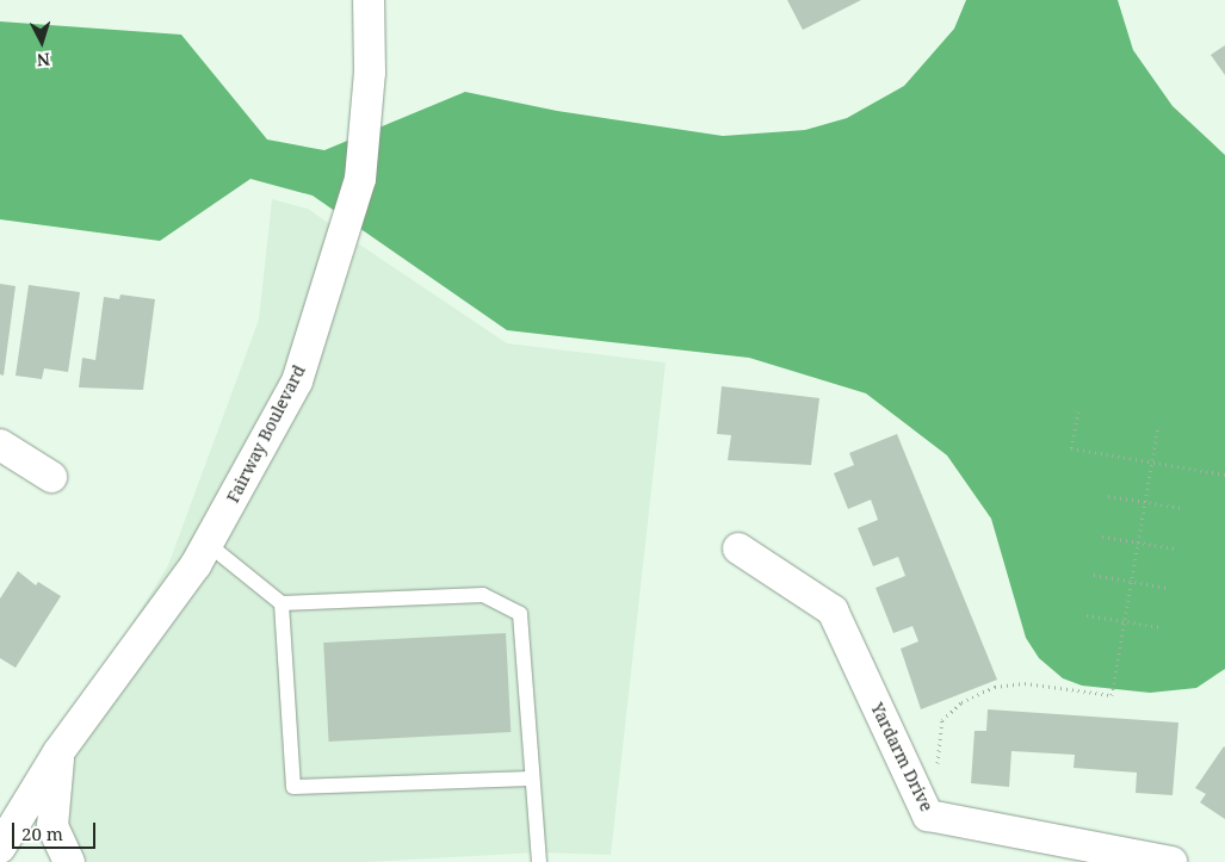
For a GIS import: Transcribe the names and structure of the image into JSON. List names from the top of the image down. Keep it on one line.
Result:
{"streets":{"street":["Fairway Boulevard","Yardarm Drive"]},"scale_bar":"20 m","north":"bottom"}
